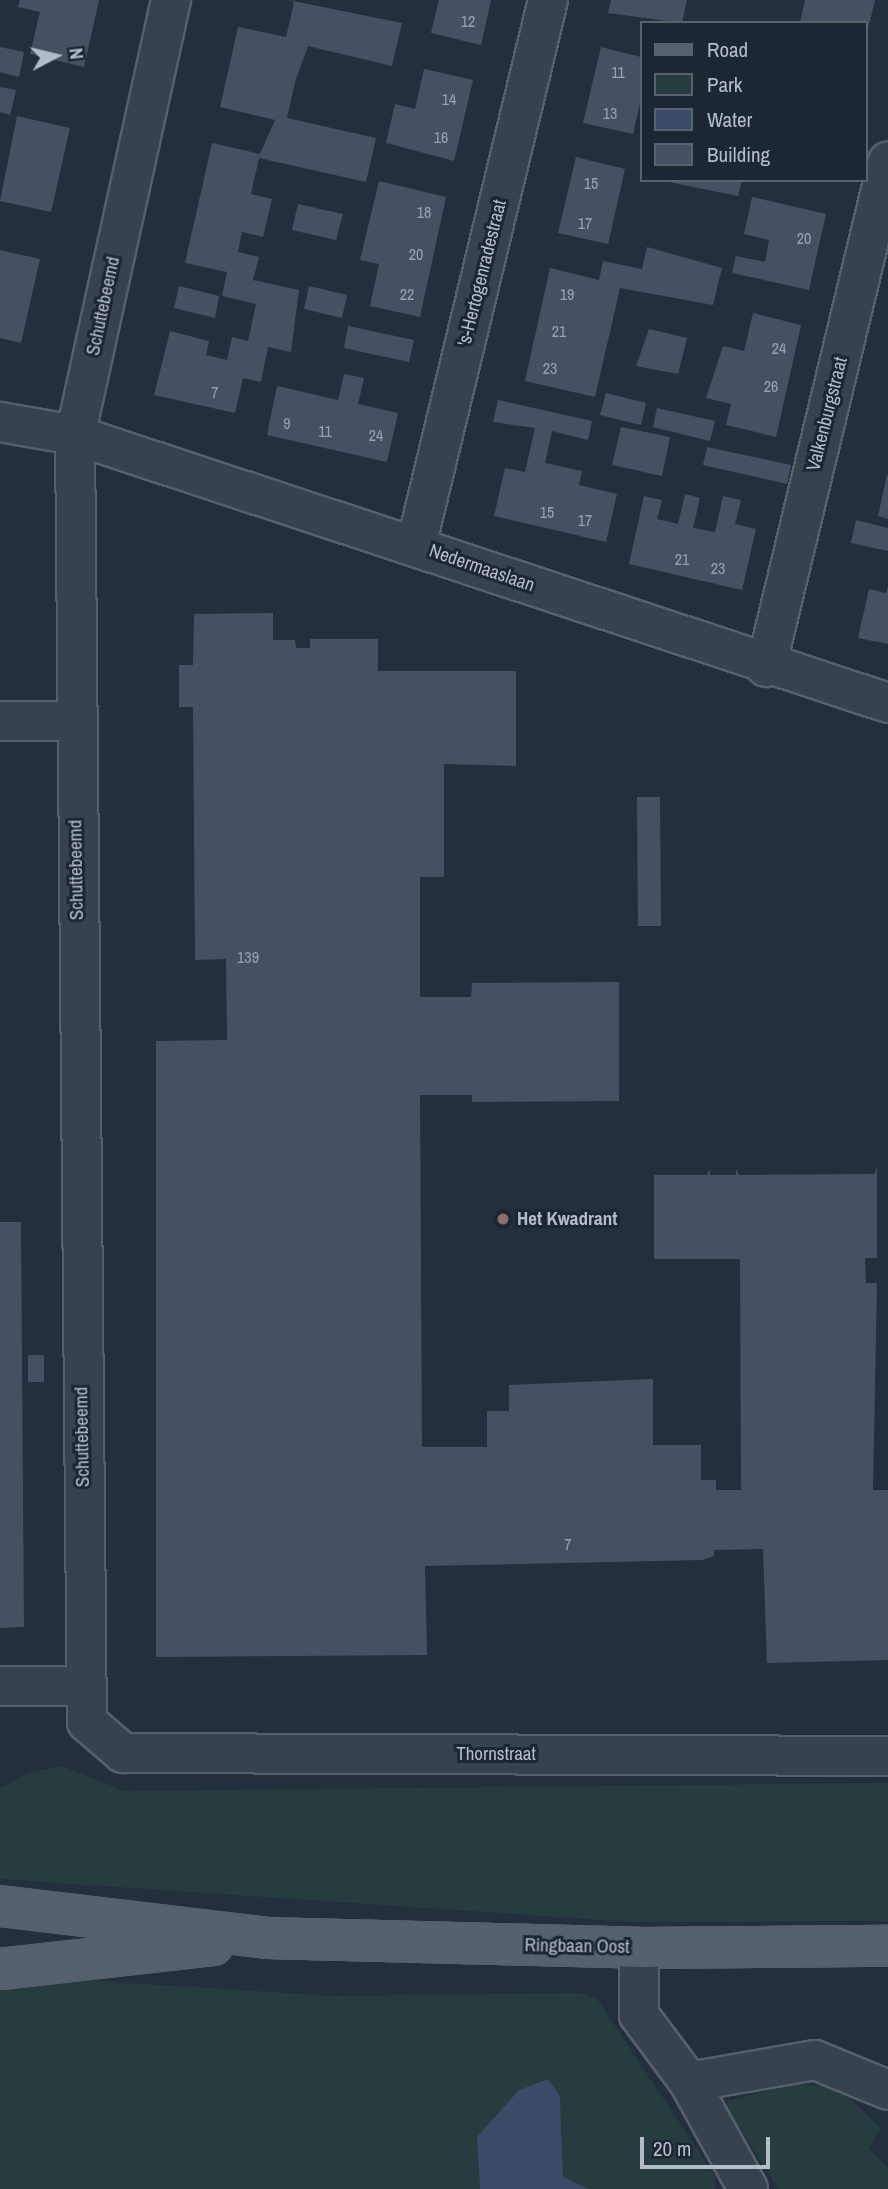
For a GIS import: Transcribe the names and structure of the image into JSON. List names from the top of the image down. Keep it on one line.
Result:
{"streets":{"main road":["Ringbaan Oost"],"street":["'s-Hertogenradestraat","Schuttebeemd","Valkenburgstraat","Nedermaaslaan","Thornstraat"]},"crossings":[["'s-Hertogenradestraat","Nedermaaslaan"],["Schuttebeemd","Nedermaaslaan"],["Schuttebeemd","Thornstraat"],["Valkenburgstraat","Nedermaaslaan"]],"places":["Het Kwadrant"],"house_numbers":["12","11","14","13","16","15","18","17","20","20","22","19","21","24","23","26","7","9","11","24","15","17","21","23","139","7"],"legend":["Road","Park","Water","Building"],"scale_bar":"20 m","north":"right"}
